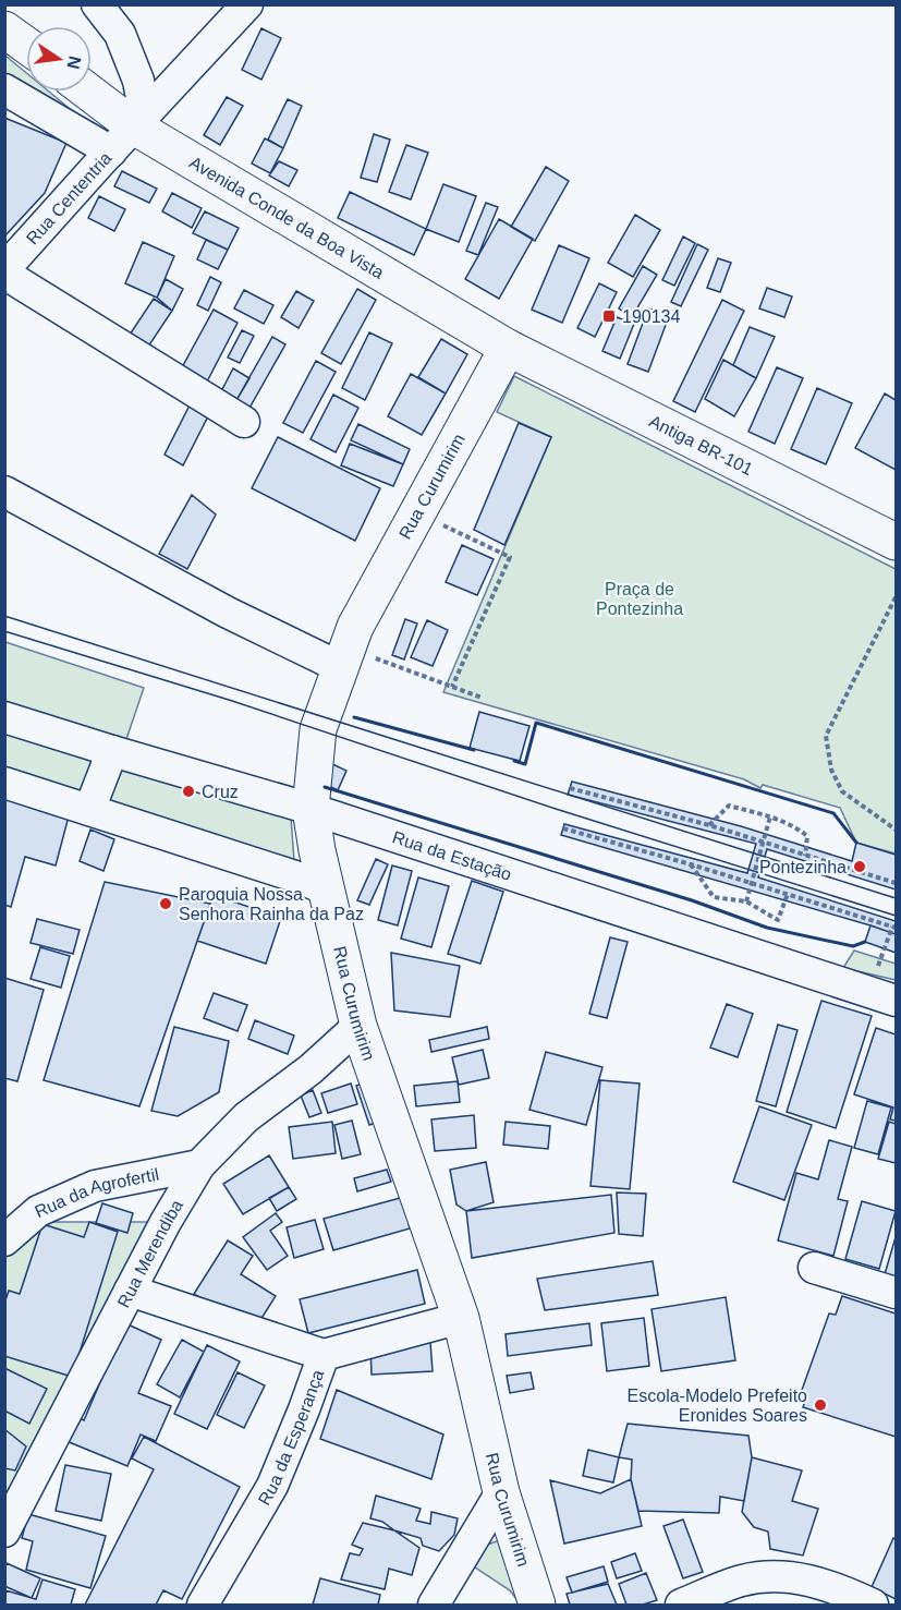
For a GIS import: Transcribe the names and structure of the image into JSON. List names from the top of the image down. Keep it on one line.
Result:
{"streets":{"main road":["Avenida Conde da Boa Vista","Antiga BR-101","Rua Curumirim"],"street":["Rua Cententria","Rua da Estação","Rua da Agrofertil","Rua Merendiba","Rua da Esperança"]},"crossings":[["Rua Cententria","Avenida Conde da Boa Vista"],["Avenida Conde da Boa Vista","Antiga BR-101"],["Avenida Conde da Boa Vista","Rua Curumirim"],["Antiga BR-101","Rua Curumirim"],["Rua Curumirim","Rua da Estação"],["Rua Curumirim","Rua Merendiba"],["Rua Curumirim","Rua da Esperança"],["Rua da Agrofertil","Rua Merendiba"]],"parks":["Praça de Pontezinha"],"places":{"transit":["190134"],"other":["Cruz","Pontezinha","Paroquia Nossa Senhora Rainha da Paz","Escola-Modelo Prefeito Eronides Soares"]},"north":"right"}
